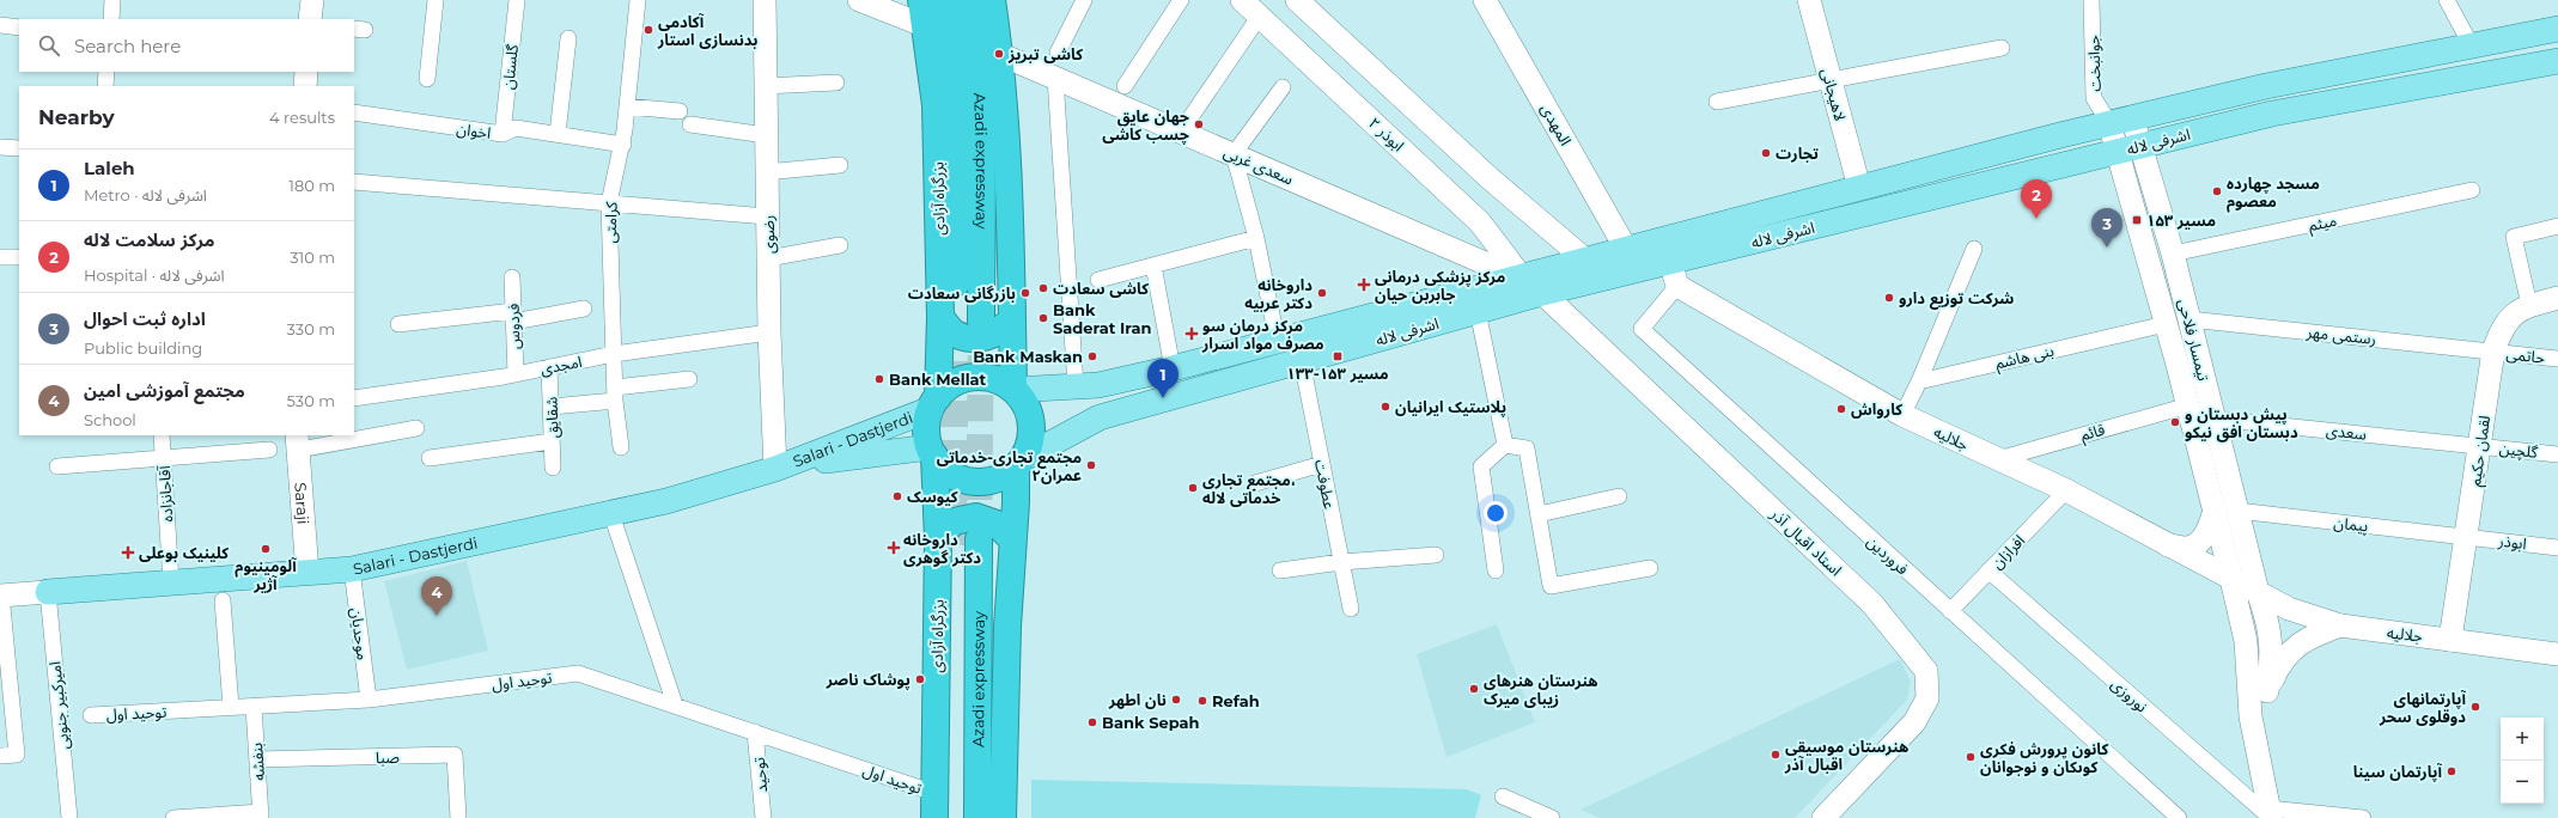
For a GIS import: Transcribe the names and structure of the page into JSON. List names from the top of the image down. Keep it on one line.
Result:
{"streets":{"highway":["Azadi expressway","بزرگراه آزادی"],"main road":["لاهیجانی","المهدی","ابوذر ۲","اشرفی لاله","سعدی غربی","رضوی","تیمسار فلاحی","جلالیه","Salari - Dastjerdi","لقمان حکیم","Saraji","استاد اقبال آذر"],"street":["جوانبخت","گلستان","اخوان","کرامتی","میثم","فردوس","رستمی مهر","حاتمی","بنی هاشم","امجدی","شقایق","قائم","سعدی","گلچین","عطوفت","آقاجانزاده","پیمان","ابوذر","افرازان","فروردین","موحدیان","توحید اول","نوروزی","امیرکبیر جنوبی","صبا","بنفشه","توحید"]},"crossings":[["جوانبخت","اشرفی لاله"],["جوانبخت","تیمسار فلاحی"],["گلستان","اخوان"],["لاهیجانی","اشرفی لاله"],["المهدی","اشرفی لاله"],["اخوان","کرامتی"],["ابوذر ۲","اشرفی لاله"],["ابوذر ۲","سعدی غربی"],["اشرفی لاله","سعدی غربی"],["اشرفی لاله","بزرگراه آزادی"],["اشرفی لاله","تیمسار فلاحی"],["اشرفی لاله","جلالیه"],["اشرفی لاله","Salari - Dastjerdi"],["اشرفی لاله","عطوفت"],["اشرفی لاله","استاد اقبال آذر"],["اشرفی لاله","فروردین"],["Azadi expressway","بزرگراه آزادی"],["بزرگراه آزادی","Salari - Dastjerdi"],["بزرگراه آزادی","توحید اول"],["کرامتی","امجدی"],["میثم","تیمسار فلاحی"],["رضوی","امجدی"],["رضوی","Salari - Dastjerdi"],["فردوس","امجدی"],["رستمی مهر","تیمسار فلاحی"],["رستمی مهر","حاتمی"],["رستمی مهر","لقمان حکیم"],["تیمسار فلاحی","بنی هاشم"],["تیمسار فلاحی","قائم"],["تیمسار فلاحی","سعدی"],["تیمسار فلاحی","جلالیه"],["تیمسار فلاحی","پیمان"],["حاتمی","لقمان حکیم"],["امجدی","شقایق"],["قائم","جلالیه"],["سعدی","گلچین"],["سعدی","لقمان حکیم"],["جلالیه","لقمان حکیم"],["جلالیه","افرازان"],["جلالیه","فروردین"],["Salari - Dastjerdi","آقاجانزاده"],["Salari - Dastjerdi","Saraji"],["Salari - Dastjerdi","موحدیان"],["Salari - Dastjerdi","امیرکبیر جنوبی"],["گلچین","لقمان حکیم"],["لقمان حکیم","پیمان"],["لقمان حکیم","ابوذر"],["پیمان","ابوذر"],["افرازان","فروردین"],["افرازان","نوروزی"],["موحدیان","توحید اول"],["توحید اول","بنفشه"],["توحید اول","توحید"],["صبا","بنفشه"]],"places":{"other":["آکادمی بدنسازی استار","کاشی تبریز","جهان عایق چسب کاشی","تجارت","مسجد چهارده معصوم","کاشی سعادت","بازرگانی سعادت","داروخانه دکتر عربیه","شرکت توزیع دارو","Bank Saderat Iran","Bank Maskan","Bank Mellat","پلاستیک ایرانیان","کارواش","پیش دبستان و دبستان افق نیکو","مجتمع تجاری-خدماتی عمران۲","مجتمع تجاری، خدماتی لاله","کیوسک","آلومینیوم آژیر","پوشاک ناصر","هنرستان هنرهای زیبای میرک","نان اطهر","Refah","آپارتمانهای دوقلوی سحر","Bank Sepah","هنرستان موسیقی اقبال آذر","کانون پرورش فکرى کوىکان و نوجوانان","آپارتمان سینا"],"transit":["مسیر ۱۵۳","مسیر ۱۵۳-۱۳۳"],"health":["مرکز پزشکی درمانی جابربن حیان","مرکز درمان سو مصرف مواد اسرار","داروخانه دکتر گوهری","کلینیک بوعلی"]},"page":{"search":"Search here","heading":["Nearby","4 results"],"list":[{"mark":"1","name":"Laleh","note":"Metro · اشرفی لاله","value":"180 m"},{"mark":"2","name":"مرکز سلامت لاله","note":"Hospital · اشرفی لاله","value":"310 m"},{"mark":"3","name":"اداره ثبت احوال","note":"Public building","value":"330 m"},{"mark":"4","name":"مجتمع آموزشی امین","note":"School","value":"530 m"}],"pins":["2","3","1","4"],"map_buttons":["+","−"]}}
